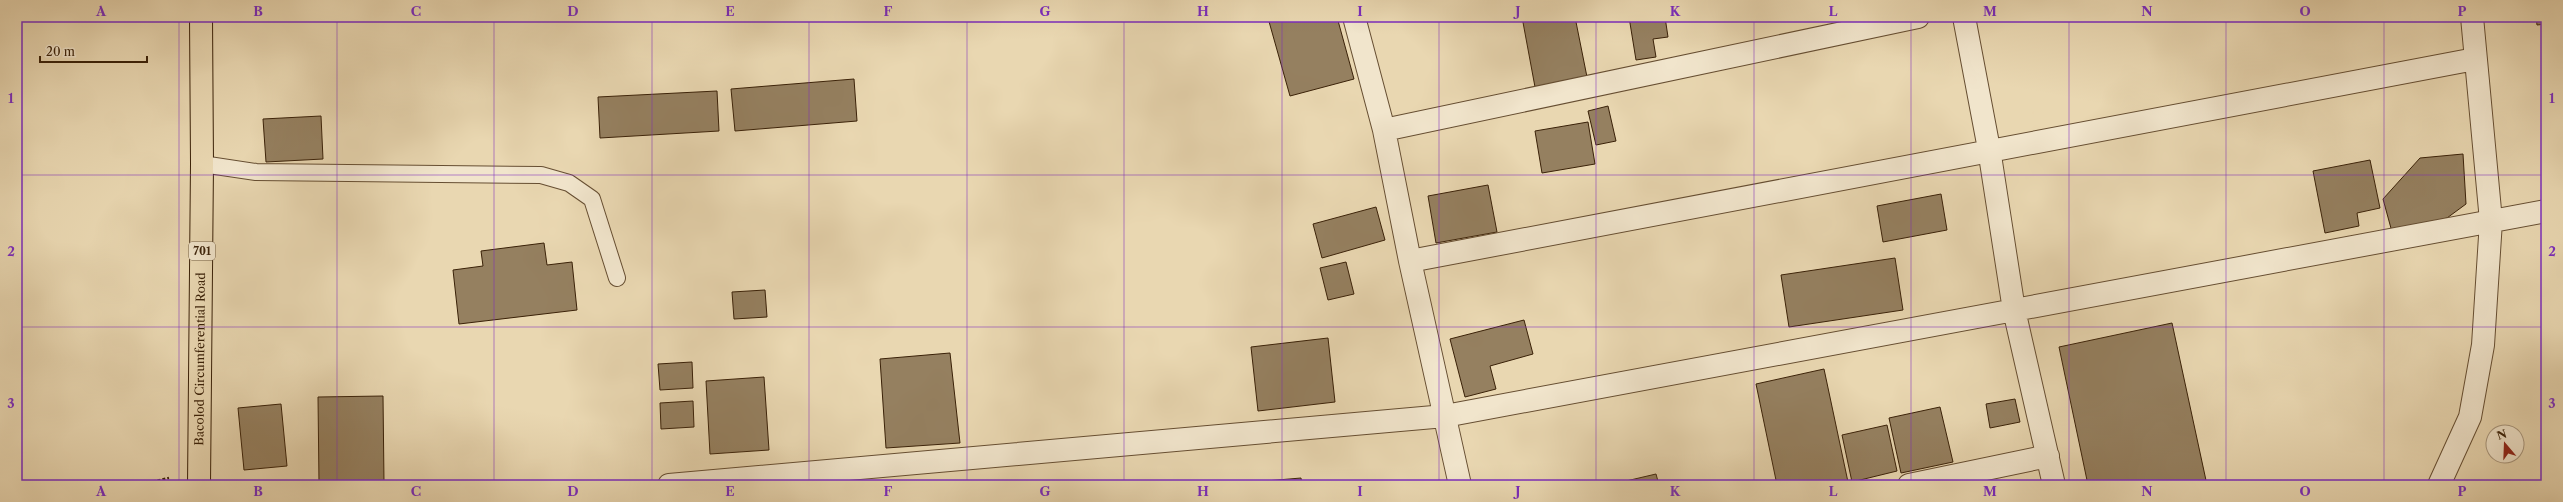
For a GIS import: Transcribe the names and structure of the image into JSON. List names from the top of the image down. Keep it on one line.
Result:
{"streets":{"main road":["701","Bacolod Circumferential Road"]},"scale_bar":"20 m","north":"top","grid":{"columns":["A","B","C","D","E","F","G","H","I","J","K","L","M","N","O","P"],"rows":["1","2","3"]}}
